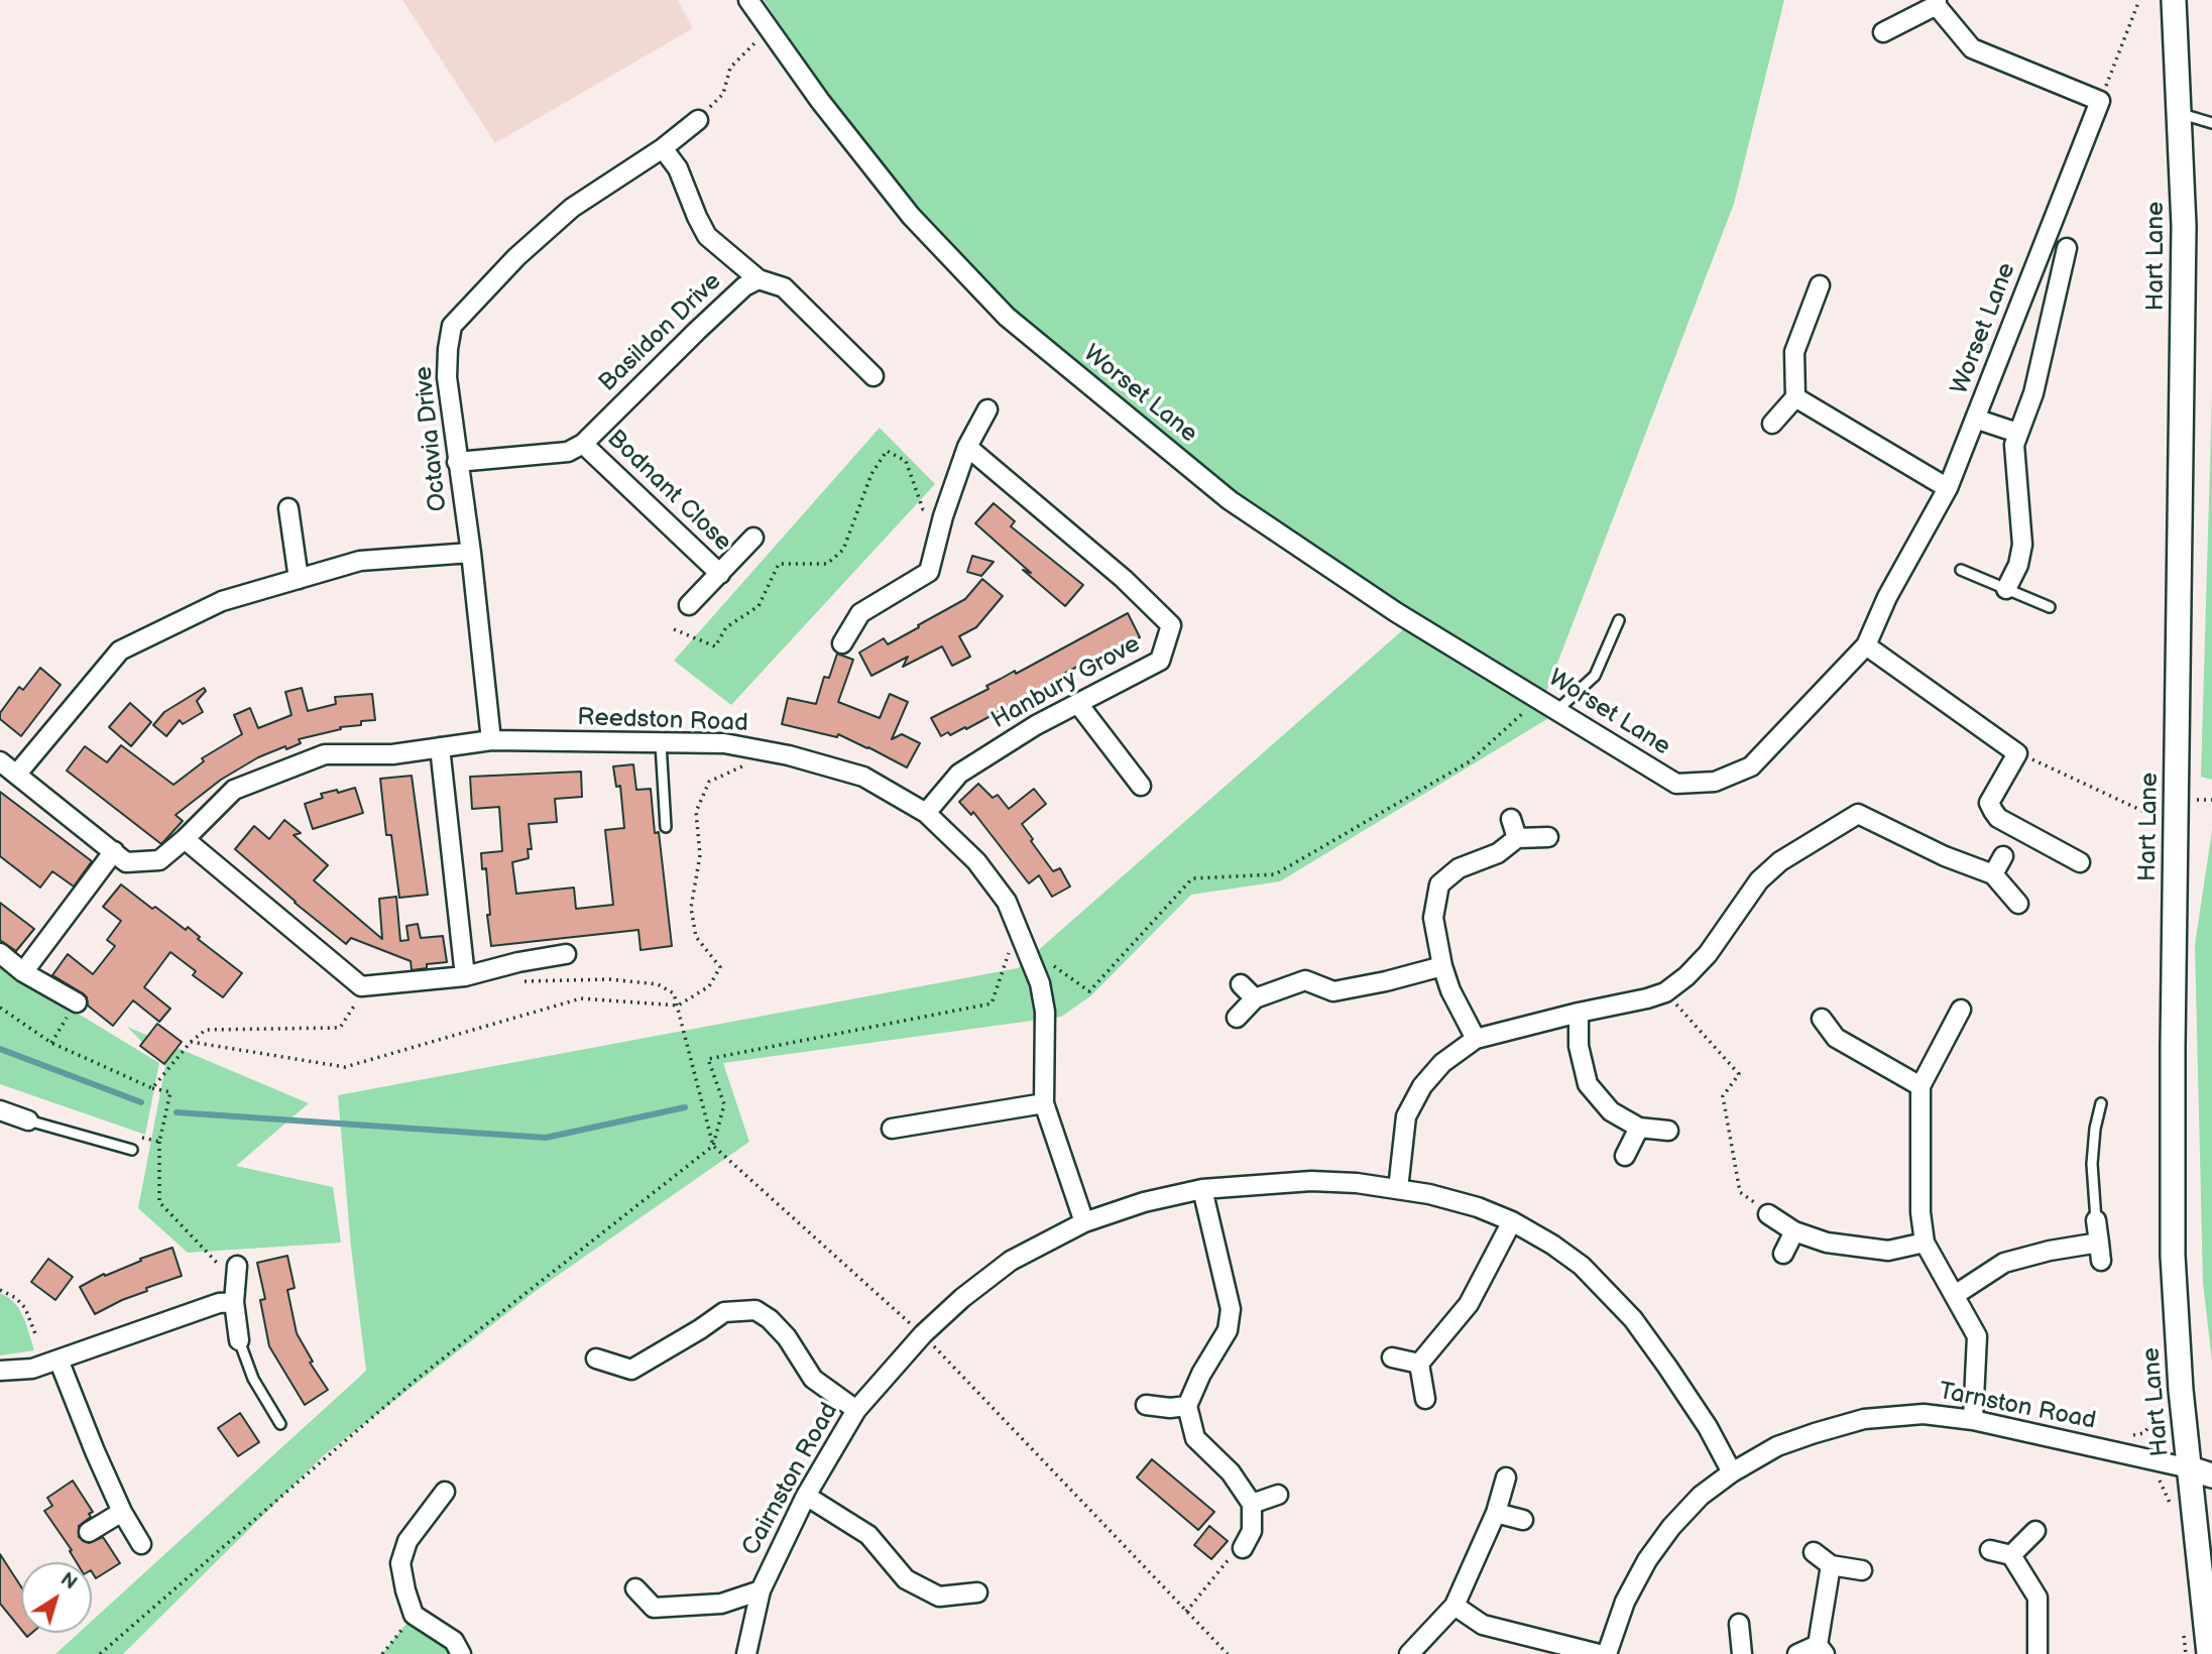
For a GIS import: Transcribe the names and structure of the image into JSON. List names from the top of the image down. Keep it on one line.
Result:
{"streets":{"street":["Hart Lane","Worset Lane","Basildon Drive","Octavia Drive","Bodnant Close","Hanbury Grove","Reedston Road","Tarnston Road","Cairnston Road"]},"crossings":[["Hart Lane","Tarnston Road"],["Basildon Drive","Octavia Drive"],["Basildon Drive","Bodnant Close"],["Octavia Drive","Reedston Road"],["Hanbury Grove","Reedston Road"],["Reedston Road","Cairnston Road"],["Tarnston Road","Cairnston Road"]],"north":"top right"}
